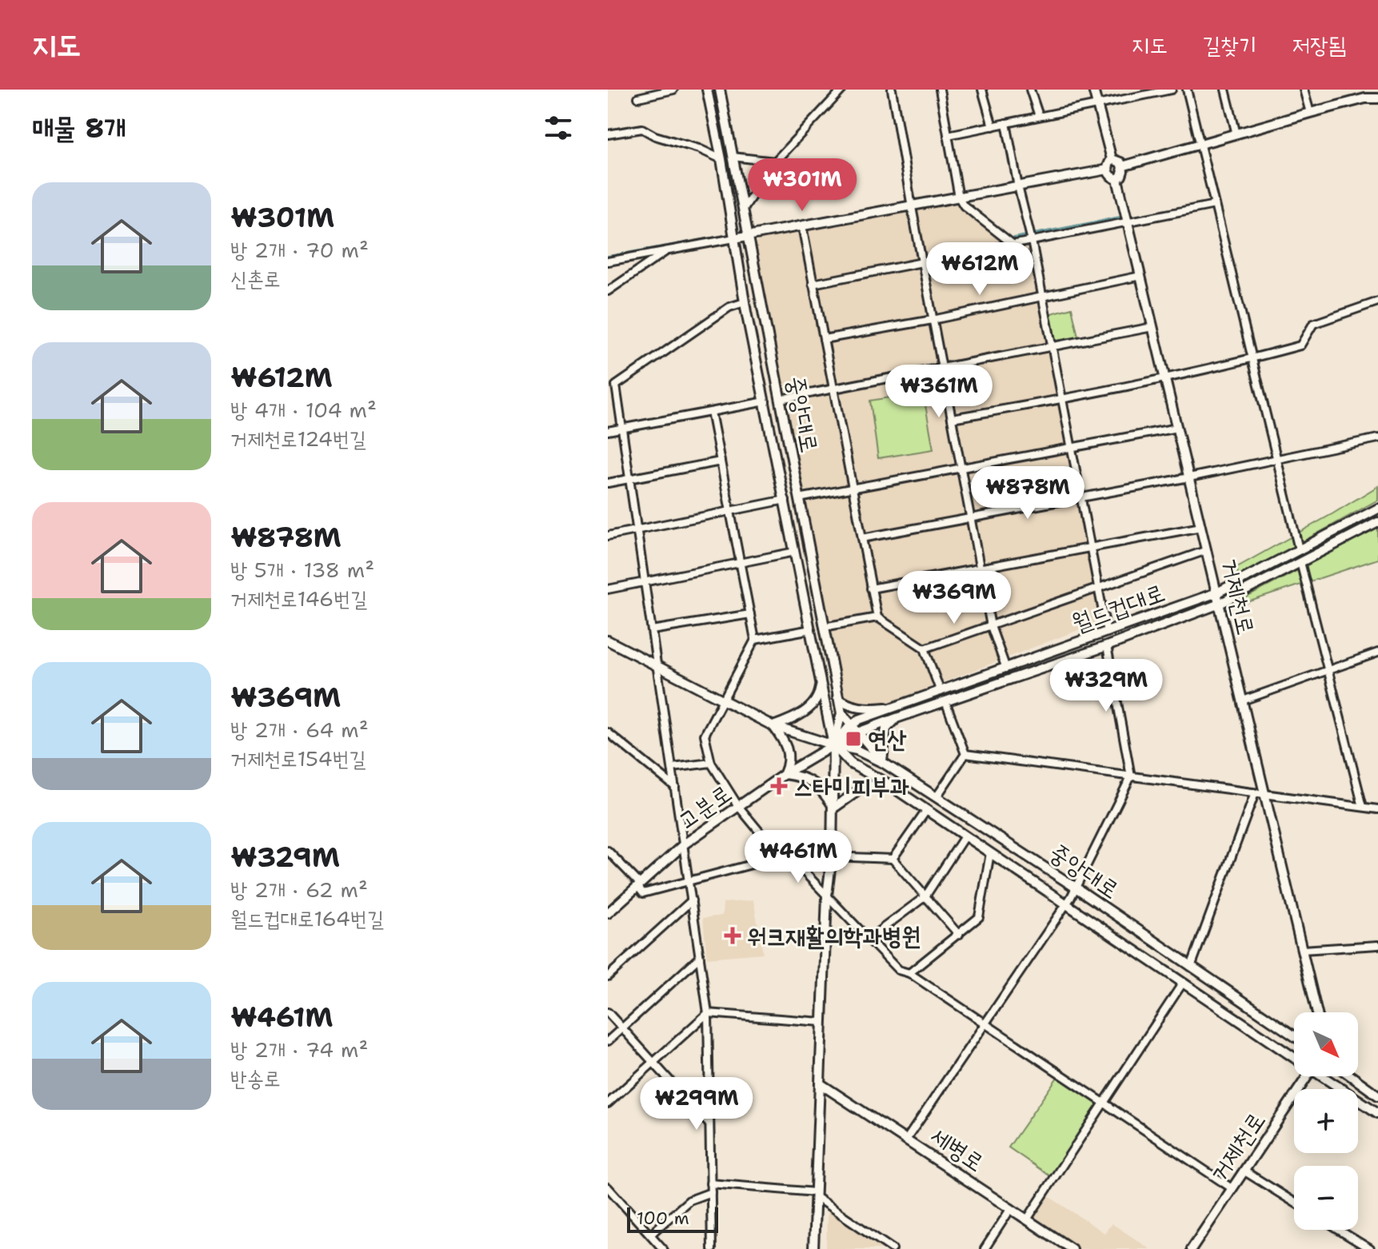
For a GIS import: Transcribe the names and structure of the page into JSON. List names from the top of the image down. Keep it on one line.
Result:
{"streets":{"main road":["중앙대로","거제천로","월드컵대로","고분로","세병로"]},"crossings":[["중앙대로","월드컵대로"],["중앙대로","고분로"],["거제천로","월드컵대로"],["월드컵대로","고분로"]],"places":{"transit":["연산"],"health":["스타미피부과","워크재활의학과병원"]},"scale_bar":"100 m","north":"bottom right","page":{"header":"지도","nav":["지도","길찾기","저장됨"],"heading":"매물 8개","price":["₩301M","₩612M","₩361M","₩878M","₩369M","₩329M","₩461M","₩299M"],"list":[{"name":"₩301M","note":"방 2개 · 70 m² · 신촌로"},{"name":"₩612M","note":"방 4개 · 104 m² · 거제천로124번길"},{"name":"₩878M","note":"방 5개 · 138 m² · 거제천로146번길"},{"name":"₩369M","note":"방 2개 · 64 m² · 거제천로154번길"},{"name":"₩329M","note":"방 2개 · 62 m² · 월드컵대로164번길"},{"name":"₩461M","note":"방 2개 · 74 m² · 반송로"}],"map_buttons":["+","−"],"scale":"100 m"}}
